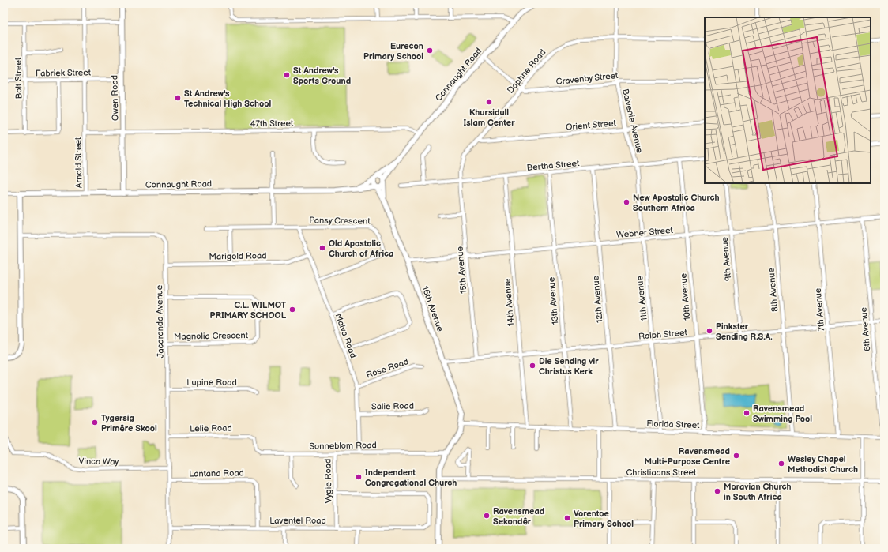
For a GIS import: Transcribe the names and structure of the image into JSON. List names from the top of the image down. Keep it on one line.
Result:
{"streets":{"street":["Daphne Road","Fabriek Street","Connaught Road","Bolt Street","Cravenby Street","Owen Road","Balvenie Avenue","47th Street","Orient Street","Arnold Street","Bertha Street","Pansy Crescent","Webner Street","Marigold Road","9th Avenue","15th Avenue","8th Avenue","10th Avenue","11th Avenue","12th Avenue","13th Avenue","14th Avenue","16th Avenue","7th Avenue","Jacaranda Avenue","6th Avenue","Ralph Street","Magnolia Crescent","Malva Road","Rose Road","Lupine Road","Salie Road","Florida Street","Lelie Road","Sonneblom Road","Vinca Way","Christiaans Street","Lantana Road","Vygie Road","Laventel Road"]},"crossings":[["Daphne Road","Cravenby Street"],["Daphne Road","Balvenie Avenue"],["Daphne Road","Orient Street"],["Daphne Road","Bertha Street"],["Daphne Road","15th Avenue"],["Fabriek Street","Bolt Street"],["Fabriek Street","Owen Road"],["Fabriek Street","Arnold Street"],["Connaught Road","Owen Road"],["Connaught Road","47th Street"],["Connaught Road","Arnold Street"],["Connaught Road","16th Avenue"],["Cravenby Street","Balvenie Avenue"],["Owen Road","47th Street"],["Owen Road","Arnold Street"],["Balvenie Avenue","Orient Street"],["Balvenie Avenue","Bertha Street"],["Balvenie Avenue","11th Avenue"],["47th Street","Arnold Street"],["Bertha Street","15th Avenue"],["Bertha Street","10th Avenue"],["Bertha Street","11th Avenue"],["Bertha Street","12th Avenue"],["Bertha Street","13th Avenue"],["Bertha Street","14th Avenue"],["Pansy Crescent","Malva Road"],["Webner Street","9th Avenue"],["Webner Street","15th Avenue"],["Webner Street","8th Avenue"],["Webner Street","10th Avenue"],["Webner Street","11th Avenue"],["Webner Street","12th Avenue"],["Webner Street","13th Avenue"],["Webner Street","14th Avenue"],["Webner Street","16th Avenue"],["Webner Street","7th Avenue"],["Webner Street","6th Avenue"],["Marigold Road","Jacaranda Avenue"],["Marigold Road","Malva Road"],["9th Avenue","Ralph Street"],["15th Avenue","Ralph Street"],["8th Avenue","Ralph Street"],["8th Avenue","Florida Street"],["10th Avenue","Ralph Street"],["10th Avenue","Florida Street"],["11th Avenue","Ralph Street"],["11th Avenue","Florida Street"],["12th Avenue","Ralph Street"],["12th Avenue","Florida Street"],["13th Avenue","Ralph Street"],["13th Avenue","Florida Street"],["14th Avenue","Ralph Street"],["14th Avenue","Florida Street"],["16th Avenue","Ralph Street"],["16th Avenue","Florida Street"],["7th Avenue","Ralph Street"],["7th Avenue","Florida Street"],["Jacaranda Avenue","Magnolia Crescent"],["Jacaranda Avenue","Lupine Road"],["Jacaranda Avenue","Lelie Road"],["Jacaranda Avenue","Vinca Way"],["Jacaranda Avenue","Lantana Road"],["Jacaranda Avenue","Laventel Road"],["6th Avenue","Ralph Street"],["6th Avenue","Florida Street"],["Malva Road","Rose Road"],["Malva Road","Salie Road"],["Malva Road","Sonneblom Road"],["Lelie Road","Sonneblom Road"],["Sonneblom Road","Vygie Road"],["Lantana Road","Laventel Road"],["Vygie Road","Laventel Road"]],"places":["Eurecon Primary School","St Andrew's Sports Ground","St Andrew's Technical High School","Khursidull Islam Center","New Apostolic Church Southern Africa","Old Apostolic Church of Africa","C.L. WILMOT PRIMARY SCHOOL","Pinkster Sending R.S.A.","Die Sending vir Christus Kerk","Ravensmead Swimming Pool","Tygersig Primêre Skool","Ravensmead Multi-Purpose Centre","Wesley Chapel Methodist Church","Independent Congregational Church","Moravian Church in South Africa","Ravensmead Sekondêr","Vorentoe Primary School"]}
